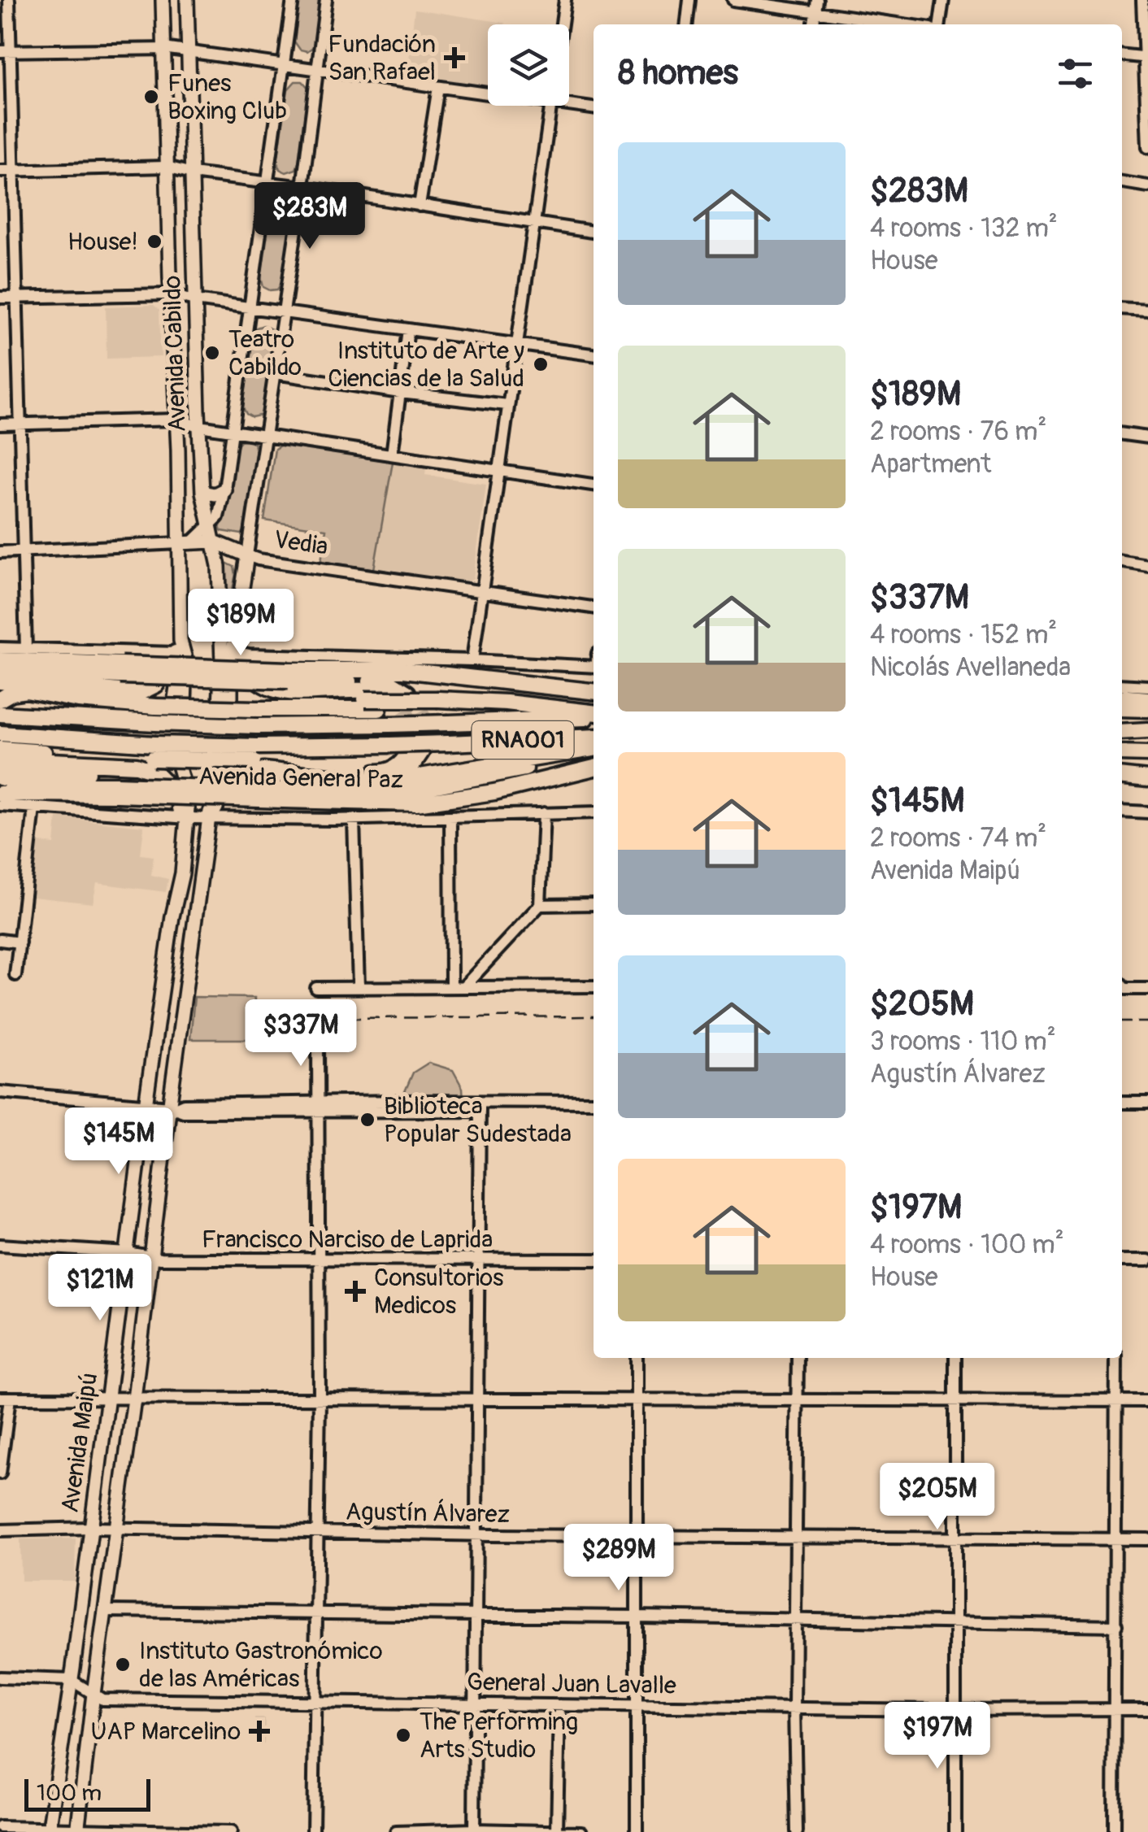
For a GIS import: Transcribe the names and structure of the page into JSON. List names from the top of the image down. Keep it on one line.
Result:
{"streets":{"highway":["RNA001","Avenida General Paz"],"main road":["Avenida Cabildo","Vedia","Avenida Maipú"],"street":["Francisco Narciso de Laprida","Agustín Álvarez","General Juan Lavalle"]},"crossings":[["Avenida Cabildo","Vedia"],["Francisco Narciso de Laprida","Avenida Maipú"],["Avenida Maipú","Agustín Álvarez"],["Avenida Maipú","General Juan Lavalle"]],"places":{"health":["Fundación San Rafael","Consultorios Medicos","UAP Marcelino"],"other":["Funes Boxing Club","House!","Teatro Cabildo","Instituto de Arte y Ciencias de la Salud","Biblioteca Popular Sudestada","Instituto Gastronómico de las Américas","The Performing Arts Studio"]},"scale_bar":"100 m","page":{"heading":"8 homes","list":[{"name":"$283M","note":"4 rooms · 132 m² · House"},{"name":"$189M","note":"2 rooms · 76 m² · Apartment"},{"name":"$337M","note":"4 rooms · 152 m² · Nicolás Avellaneda"},{"name":"$145M","note":"2 rooms · 74 m² · Avenida Maipú"},{"name":"$205M","note":"3 rooms · 110 m² · Agustín Álvarez"},{"name":"$197M","note":"4 rooms · 100 m² · House"}],"price":["$283M","$189M","$337M","$145M","$121M","$205M","$289M","$197M"],"scale":"100 m"}}
